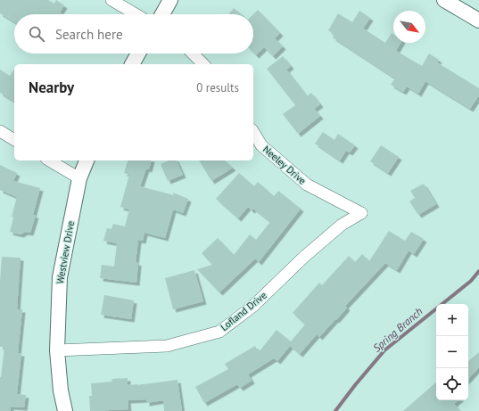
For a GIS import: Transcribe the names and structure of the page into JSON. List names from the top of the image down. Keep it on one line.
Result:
{"streets":{"main road":["Westview Drive"],"street":["Neeley Drive","Lofland Drive"]},"crossings":[["Neeley Drive","Lofland Drive"],["Westview Drive","Lofland Drive"]],"water":["Spring Branch"],"north":"bottom right","page":{"search":"Search here","heading":["Nearby","0 results"],"map_buttons":["+","−"]}}
